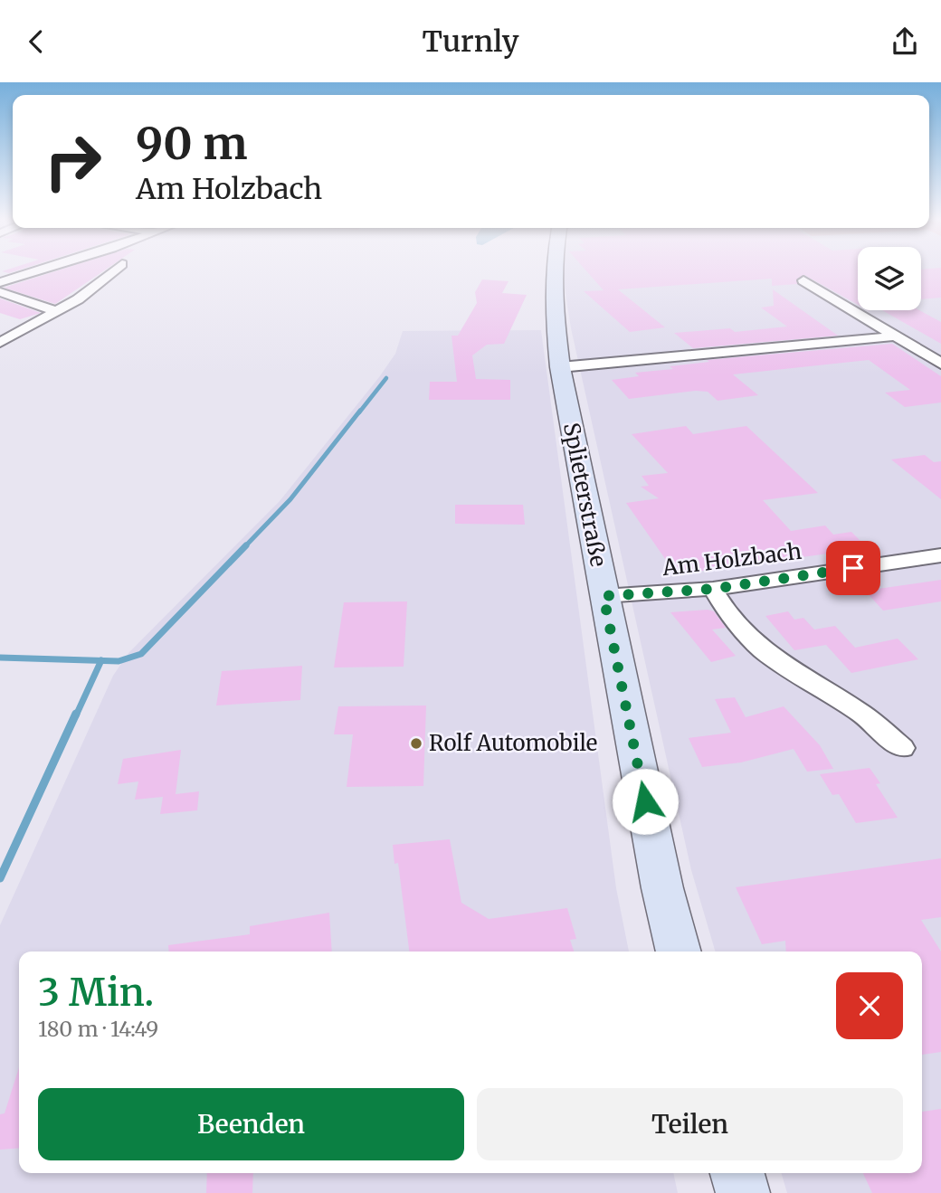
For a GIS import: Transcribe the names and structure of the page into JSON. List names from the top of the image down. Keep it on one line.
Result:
{"streets":{"street":["Splieterstraße","Am Holzbach"]},"crossings":[["Splieterstraße","Am Holzbach"]],"places":["Rolf Automobile"],"page":{"header":"Turnly","turn":["90 m","Am Holzbach"],"heading":["3 Min.","180 m · 14:49"],"buttons":["Beenden","Teilen"]}}
